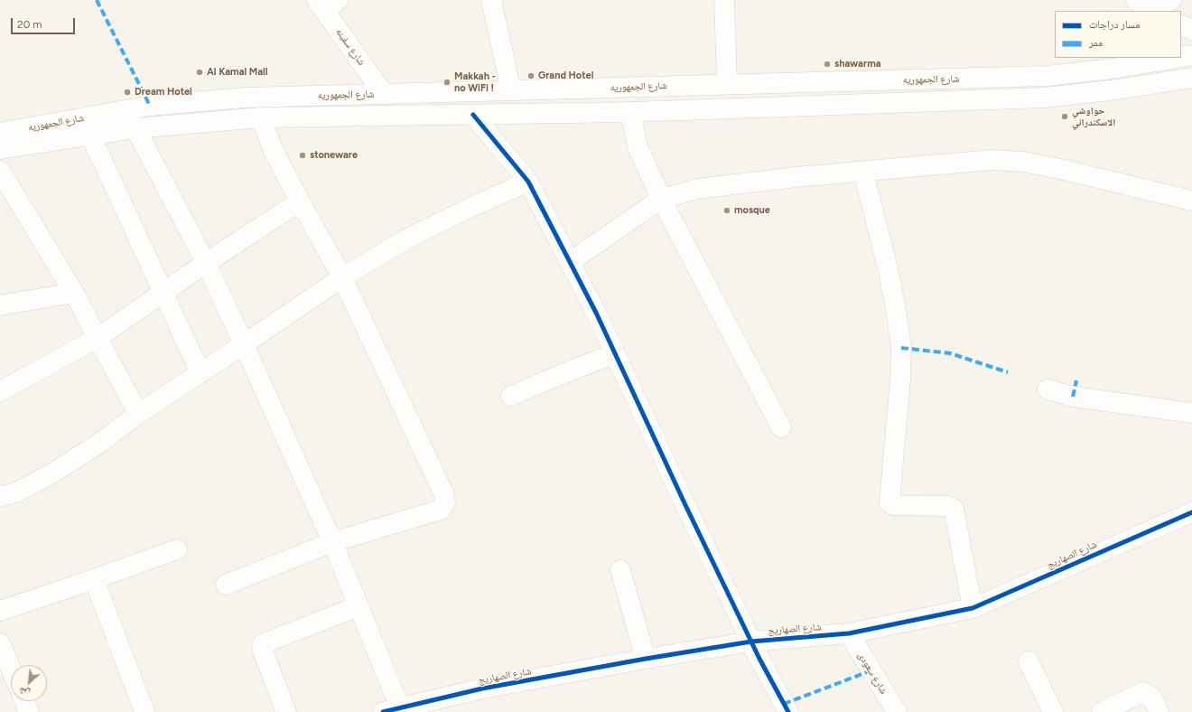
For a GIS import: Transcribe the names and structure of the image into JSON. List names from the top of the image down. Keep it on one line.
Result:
{"streets":{"street":["شارع سفينه","شارع الجمهوريه","شارع الصهاريج","شارع سعودى"]},"crossings":[["شارع سفينه","شارع الجمهوريه"],["شارع الصهاريج","شارع سعودى"]],"places":["shawarma","Al Kamal Mall","Grand Hotel","Makkah - no WiFi !","Dream Hotel","حواوشي الاسكندراني","stoneware","mosque"],"legend":["مسار دراجات","ممر"],"scale_bar":"20 m","north":"bottom left"}
